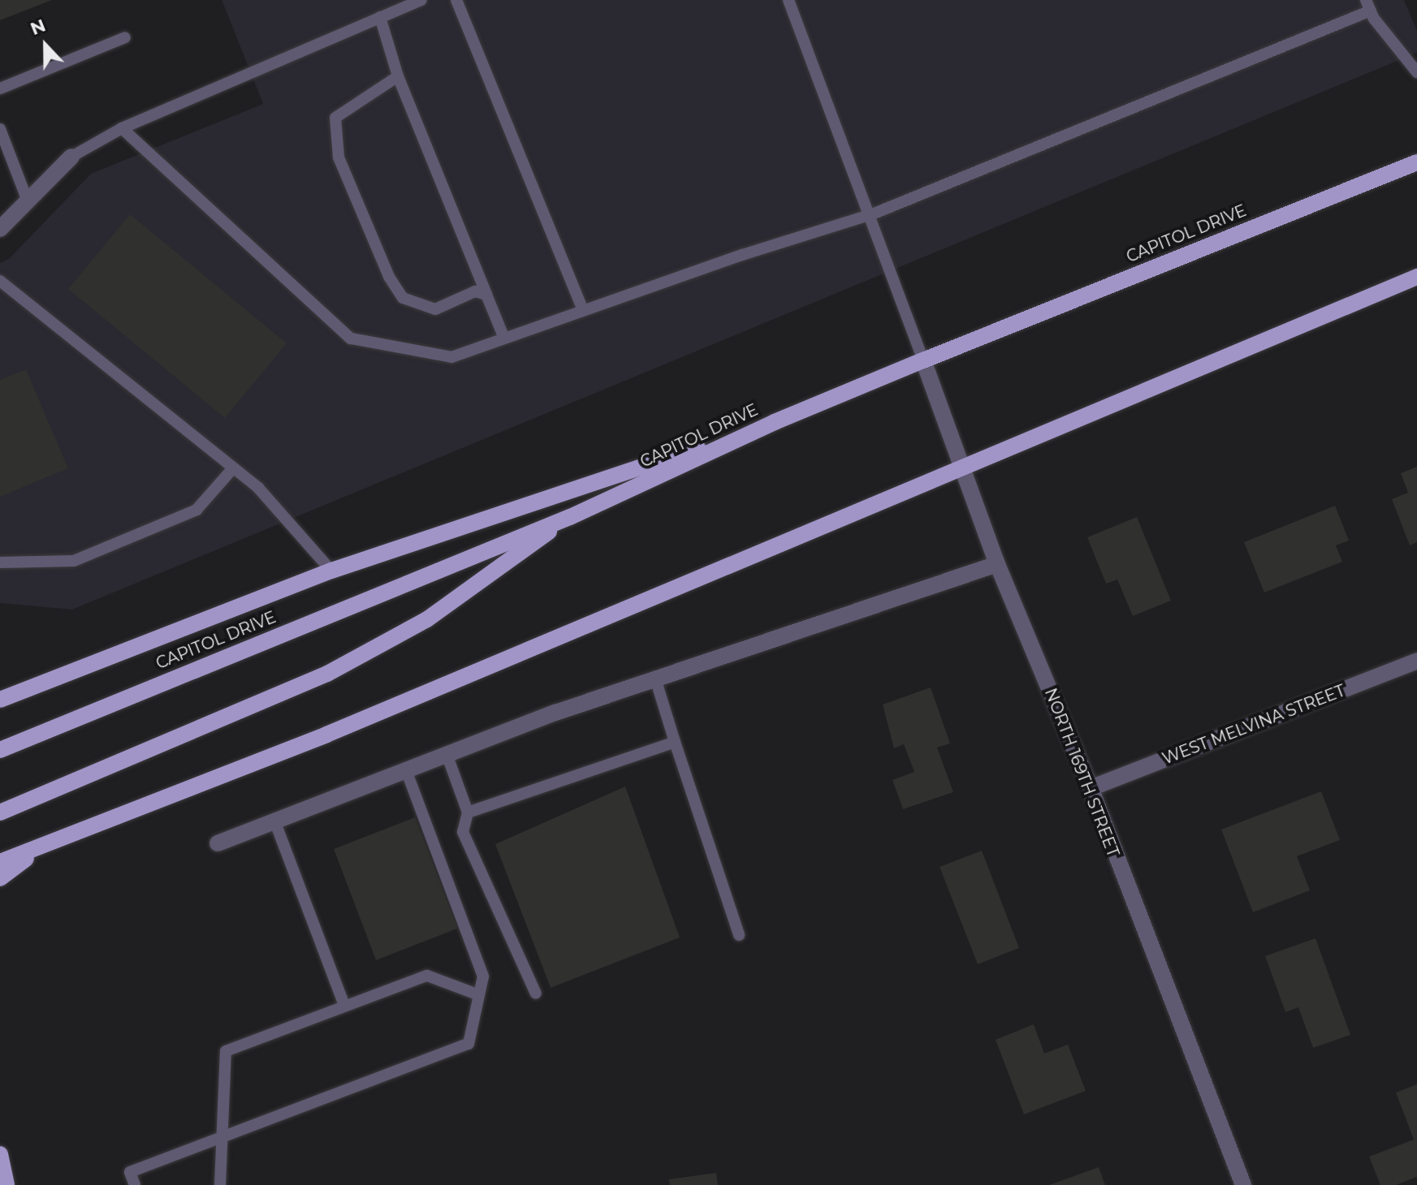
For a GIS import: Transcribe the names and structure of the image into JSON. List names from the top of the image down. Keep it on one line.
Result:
{"streets":{"main road":["CAPITOL DRIVE"],"street":["WEST MELVINA STREET","NORTH 169TH STREET"]},"crossings":[["CAPITOL DRIVE","NORTH 169TH STREET"],["WEST MELVINA STREET","NORTH 169TH STREET"]],"north":"top"}
